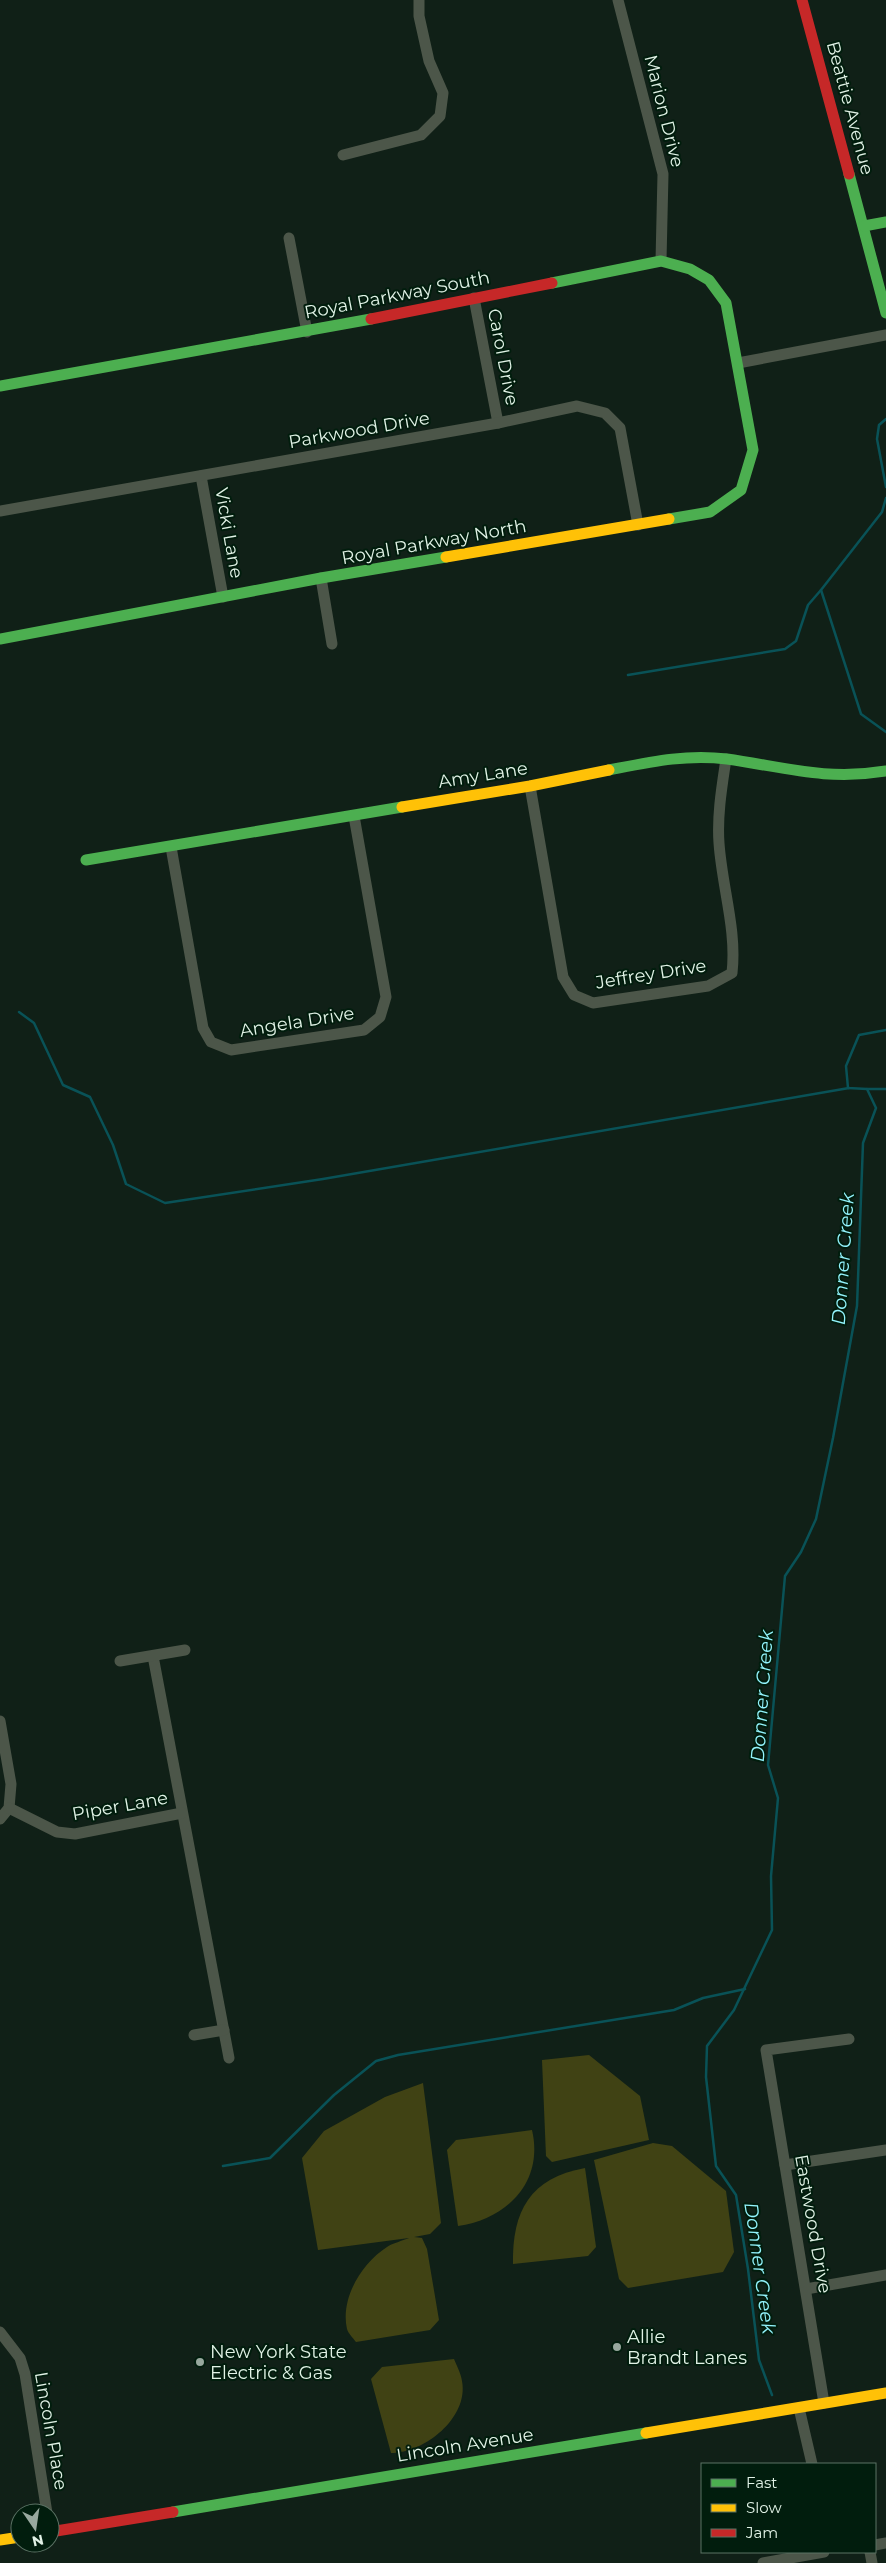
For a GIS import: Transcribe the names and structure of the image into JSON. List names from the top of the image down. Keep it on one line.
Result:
{"streets":{"street":["Beattie Avenue","Marion Drive","Royal Parkway South","Carol Drive","Parkwood Drive","Vicki Lane","Royal Parkway North","Amy Lane","Jeffrey Drive","Angela Drive","Piper Lane","Eastwood Drive","Lincoln Place","Lincoln Avenue"]},"crossings":[["Marion Drive","Royal Parkway South"],["Royal Parkway South","Carol Drive"],["Royal Parkway South","Royal Parkway North"],["Carol Drive","Parkwood Drive"],["Parkwood Drive","Vicki Lane"],["Parkwood Drive","Royal Parkway North"],["Vicki Lane","Royal Parkway North"],["Amy Lane","Jeffrey Drive"],["Amy Lane","Angela Drive"],["Eastwood Drive","Lincoln Avenue"]],"water":["Donner Creek"],"places":["Allie Brandt Lanes","New York State Electric & Gas"],"legend":["Fast","Slow","Jam"],"north":"bottom"}
